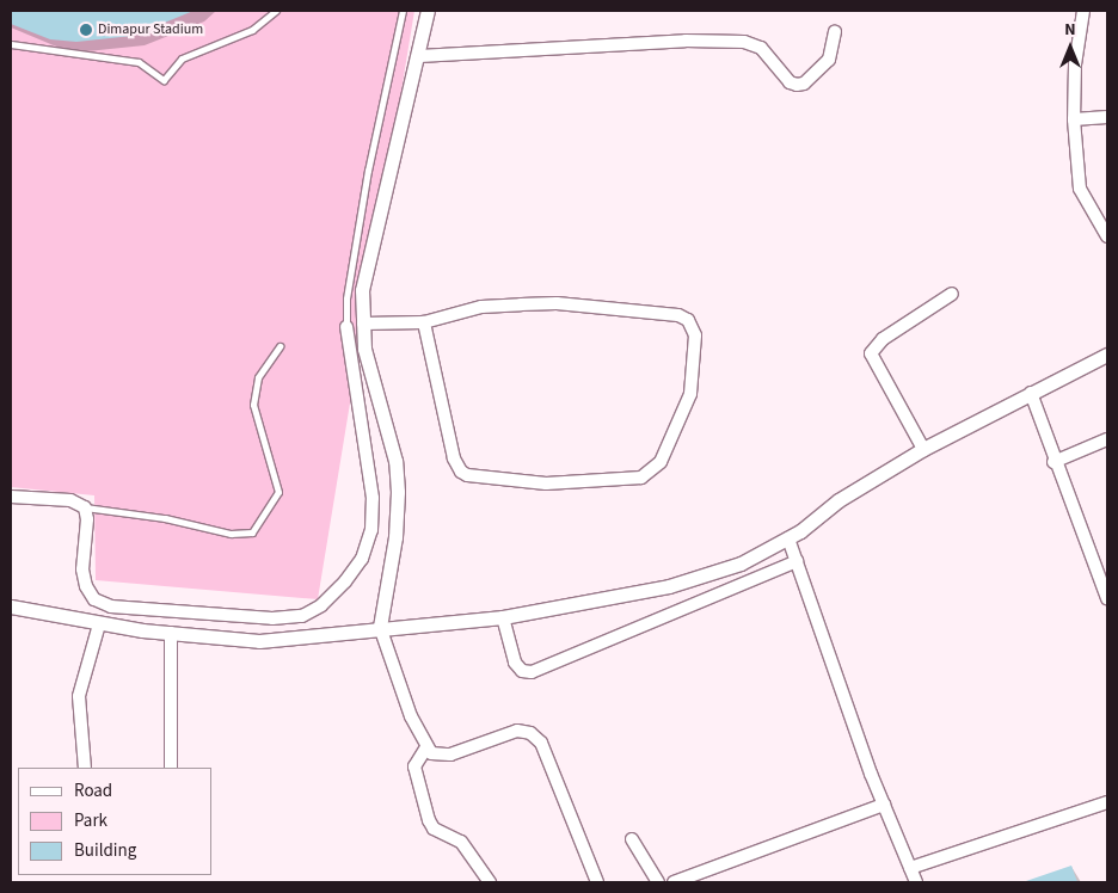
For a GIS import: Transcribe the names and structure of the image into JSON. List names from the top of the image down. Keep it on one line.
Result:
{"places":["Dimapur Stadium"],"legend":["Road","Park","Building"],"north":"top"}
